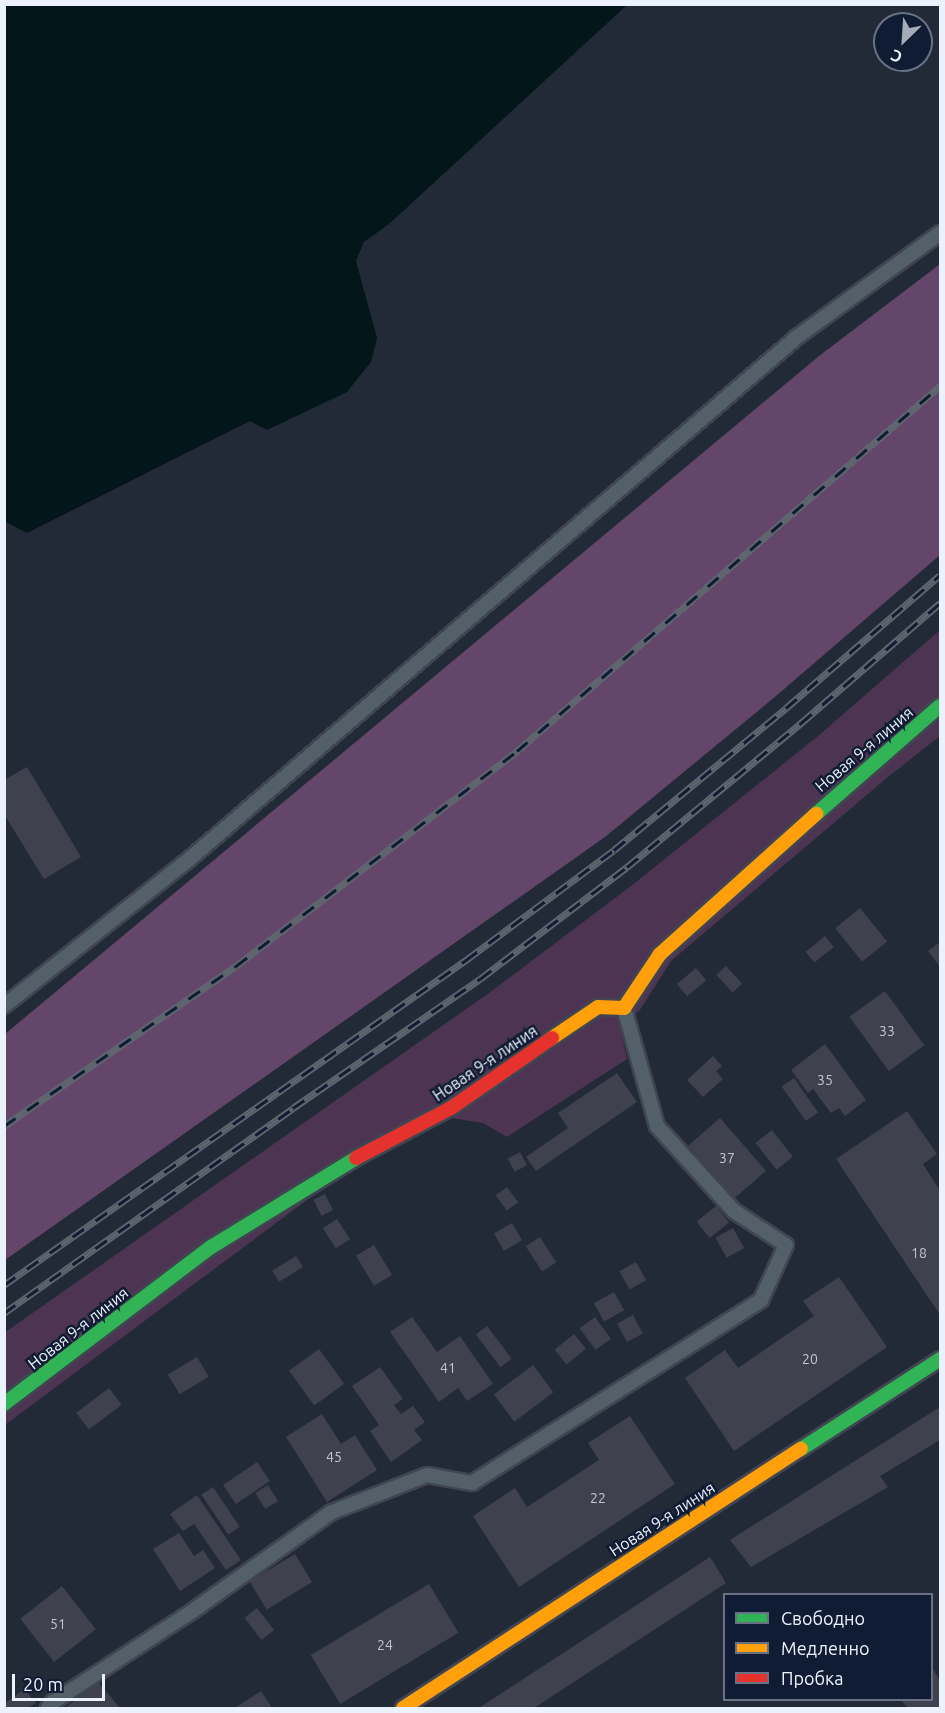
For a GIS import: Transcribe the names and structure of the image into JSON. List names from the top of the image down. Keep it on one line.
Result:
{"streets":{"street":["Новая 9-я линия"]},"house_numbers":["33","35","37","18","20","41","45","22","51","24"],"legend":["Свободно","Медленно","Пробка"],"scale_bar":"20 m","north":"bottom left"}
